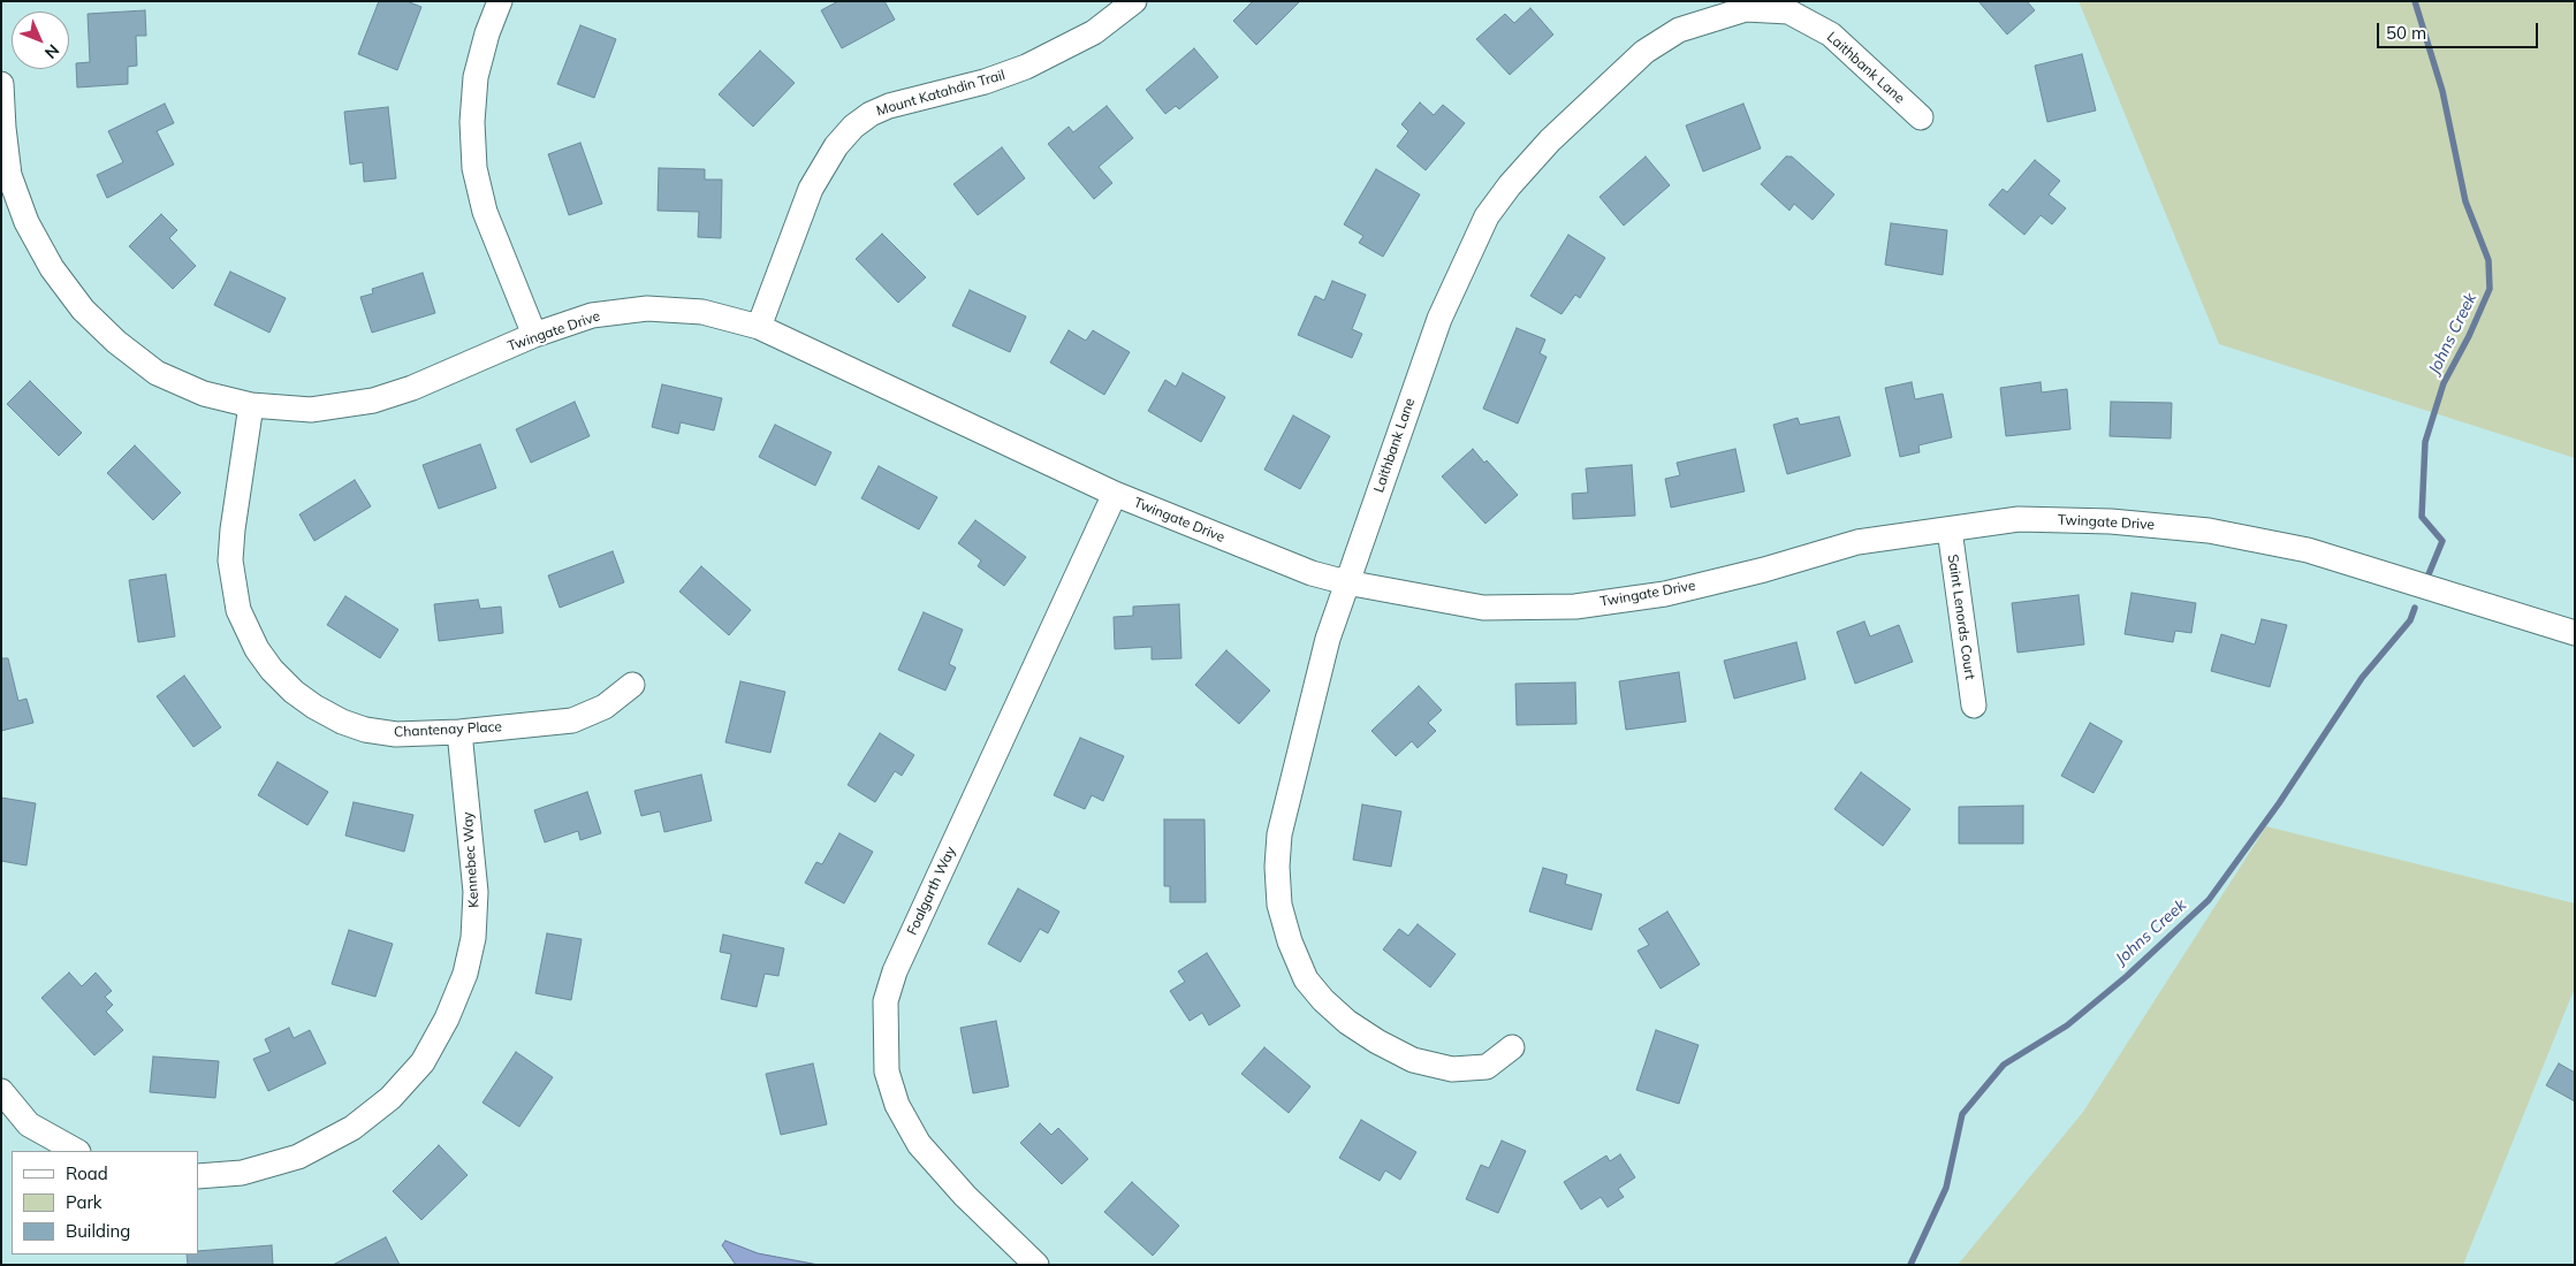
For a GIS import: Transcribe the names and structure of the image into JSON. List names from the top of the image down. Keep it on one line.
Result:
{"streets":{"street":["Laithbank Lane","Mount Katahdin Trail","Twingate Drive","Saint Lenords Court","Chantenay Place","Kennebec Way","Foalgarth Way"]},"crossings":[["Laithbank Lane","Twingate Drive"],["Mount Katahdin Trail","Twingate Drive"],["Twingate Drive","Saint Lenords Court"],["Twingate Drive","Chantenay Place"],["Twingate Drive","Foalgarth Way"],["Chantenay Place","Kennebec Way"]],"water":["Johns Creek"],"legend":["Road","Park","Building"],"scale_bar":"50 m","north":"bottom right"}
